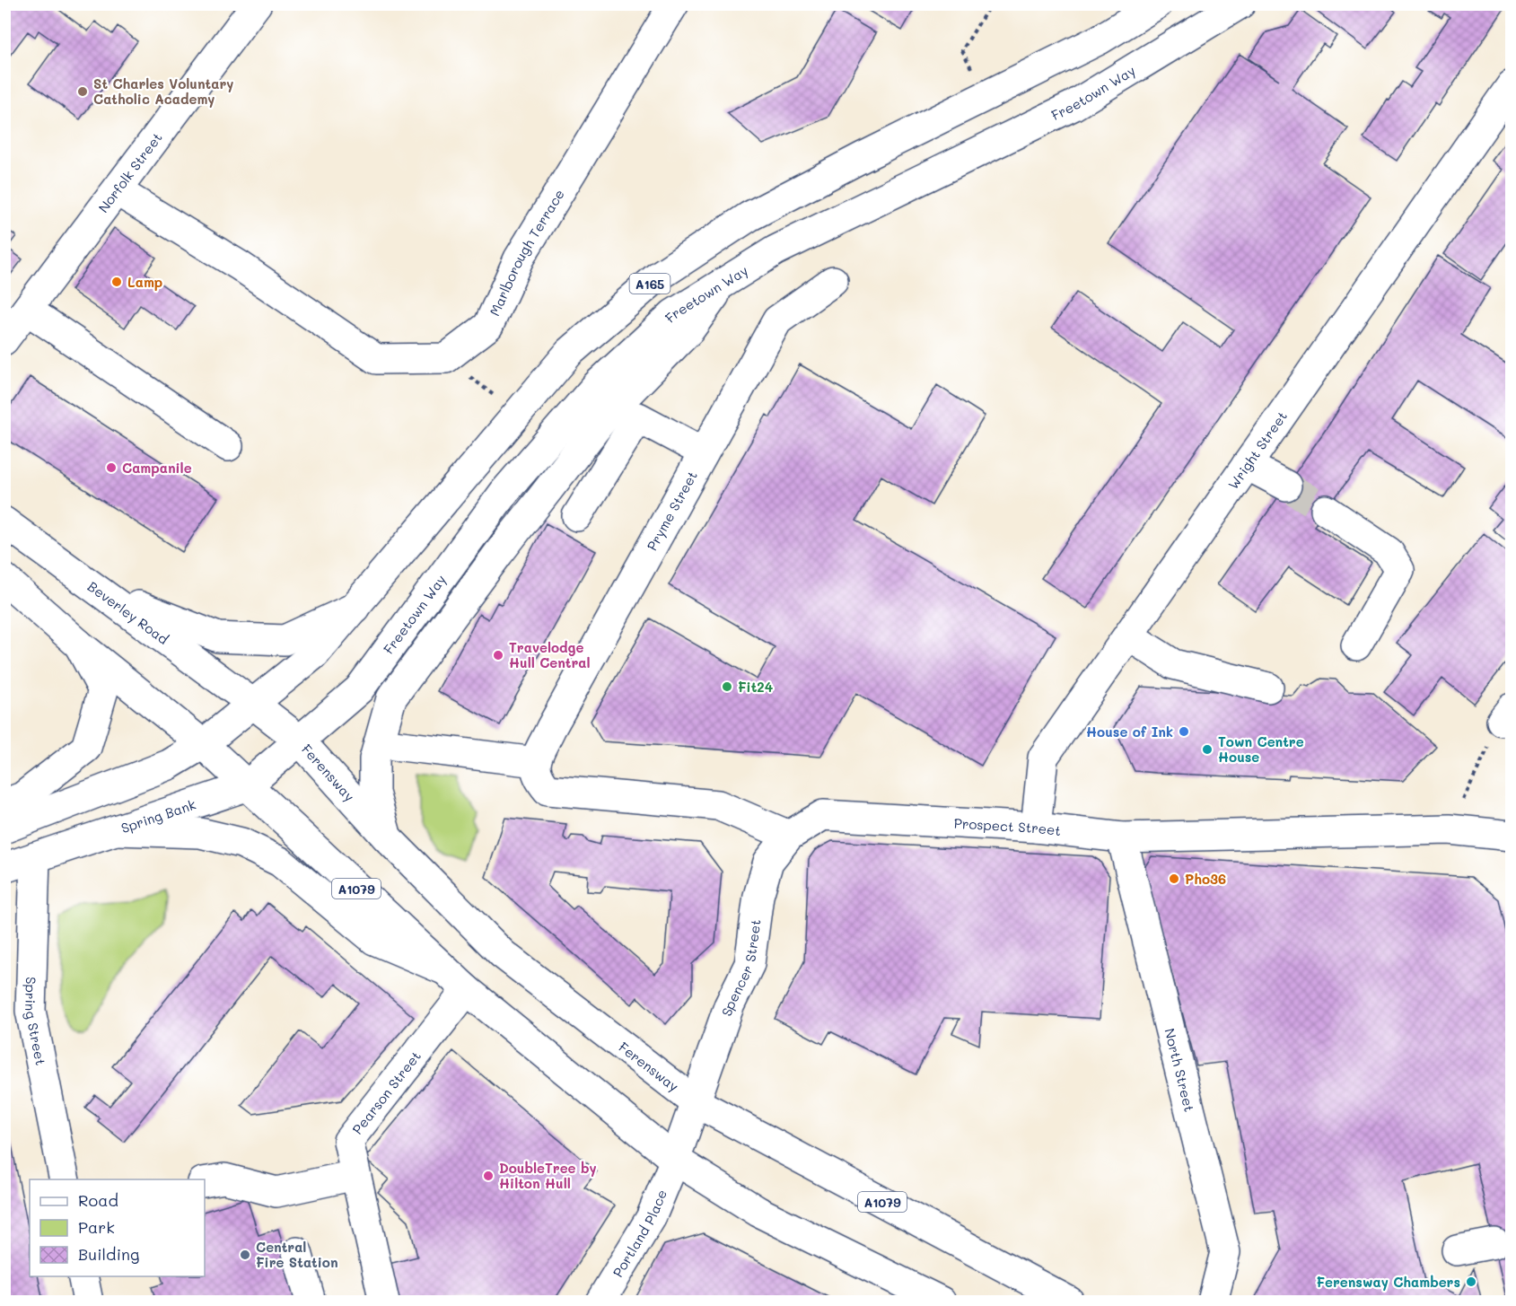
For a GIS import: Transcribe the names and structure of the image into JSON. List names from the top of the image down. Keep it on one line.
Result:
{"streets":{"main road":["Freetown Way","Norfolk Street","Marlborough Terrace","A165","Wright Street","Pryme Street","Beverley Road","Ferensway","Spring Bank","Prospect Street","A1079","Spencer Street","Spring Street","North Street","Pearson Street","Portland Place"]},"crossings":[["Freetown Way","Beverley Road"],["Freetown Way","Ferensway"],["Freetown Way","Spring Bank"],["A165","Beverley Road"],["Wright Street","Prospect Street"],["Beverley Road","Ferensway"],["Beverley Road","Spring Bank"],["Ferensway","Spring Bank"],["Ferensway","Spencer Street"],["Spring Bank","A1079"],["Spring Bank","Spring Street"],["Prospect Street","Spencer Street"],["Prospect Street","North Street"],["A1079","Spencer Street"],["A1079","Pearson Street"],["A1079","Portland Place"],["Spencer Street","Portland Place"]],"places":["St Charles Voluntary Catholic Academy","Lamp","Campanile","Travelodge Hull Central","Fit24","House of Ink","Town Centre House","Pho36","DoubleTree by Hilton Hull","Central Fire Station","Ferensway Chambers"],"legend":["Road","Park","Building"]}
